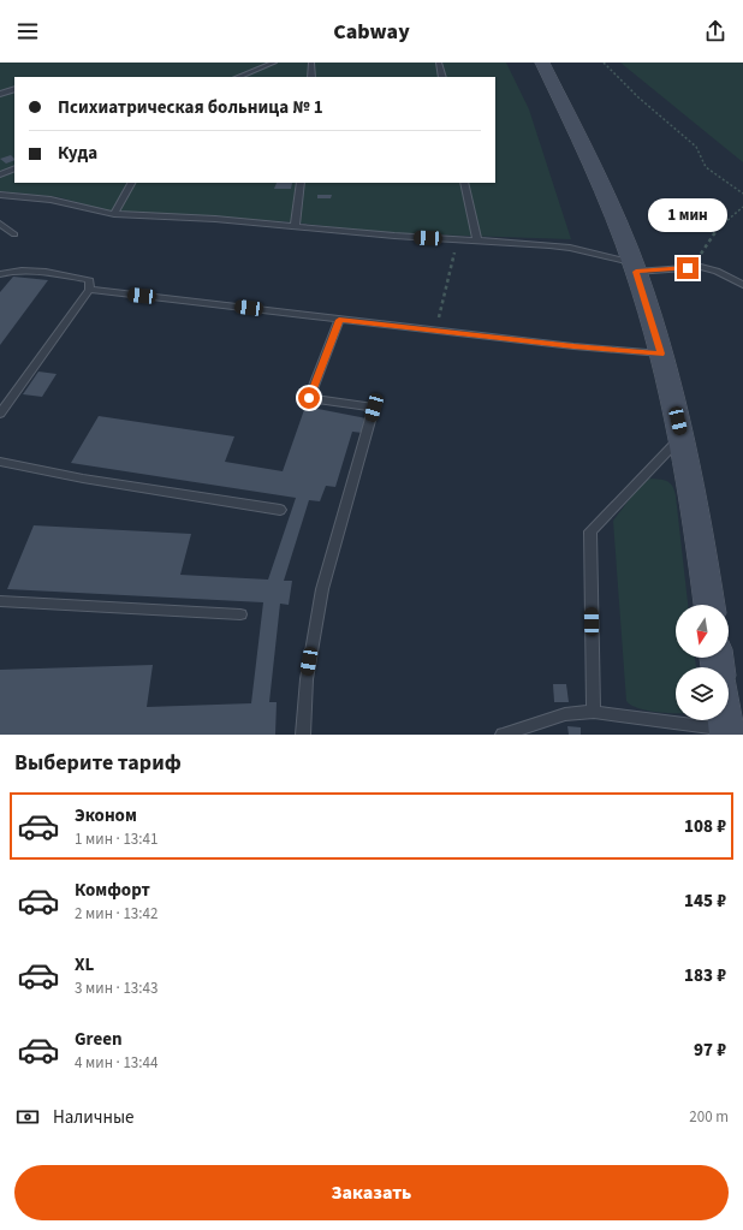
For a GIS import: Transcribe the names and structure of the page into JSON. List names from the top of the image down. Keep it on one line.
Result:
{"north":"bottom","page":{"header":"Cabway","banner":["Психиатрическая больница № 1","Куда"],"bubble":"1 мин","heading":"Выберите тариф","list":[{"name":"Эконом","note":"1 мин · 13:41","value":"108 ₽"},{"name":"Комфорт","note":"2 мин · 13:42","value":"145 ₽"},{"name":"XL","note":"3 мин · 13:43","value":"183 ₽"},{"name":"Green","note":"4 мин · 13:44","value":"97 ₽"}],"pay":["Наличные","200 m"],"buttons":"Заказать"}}
